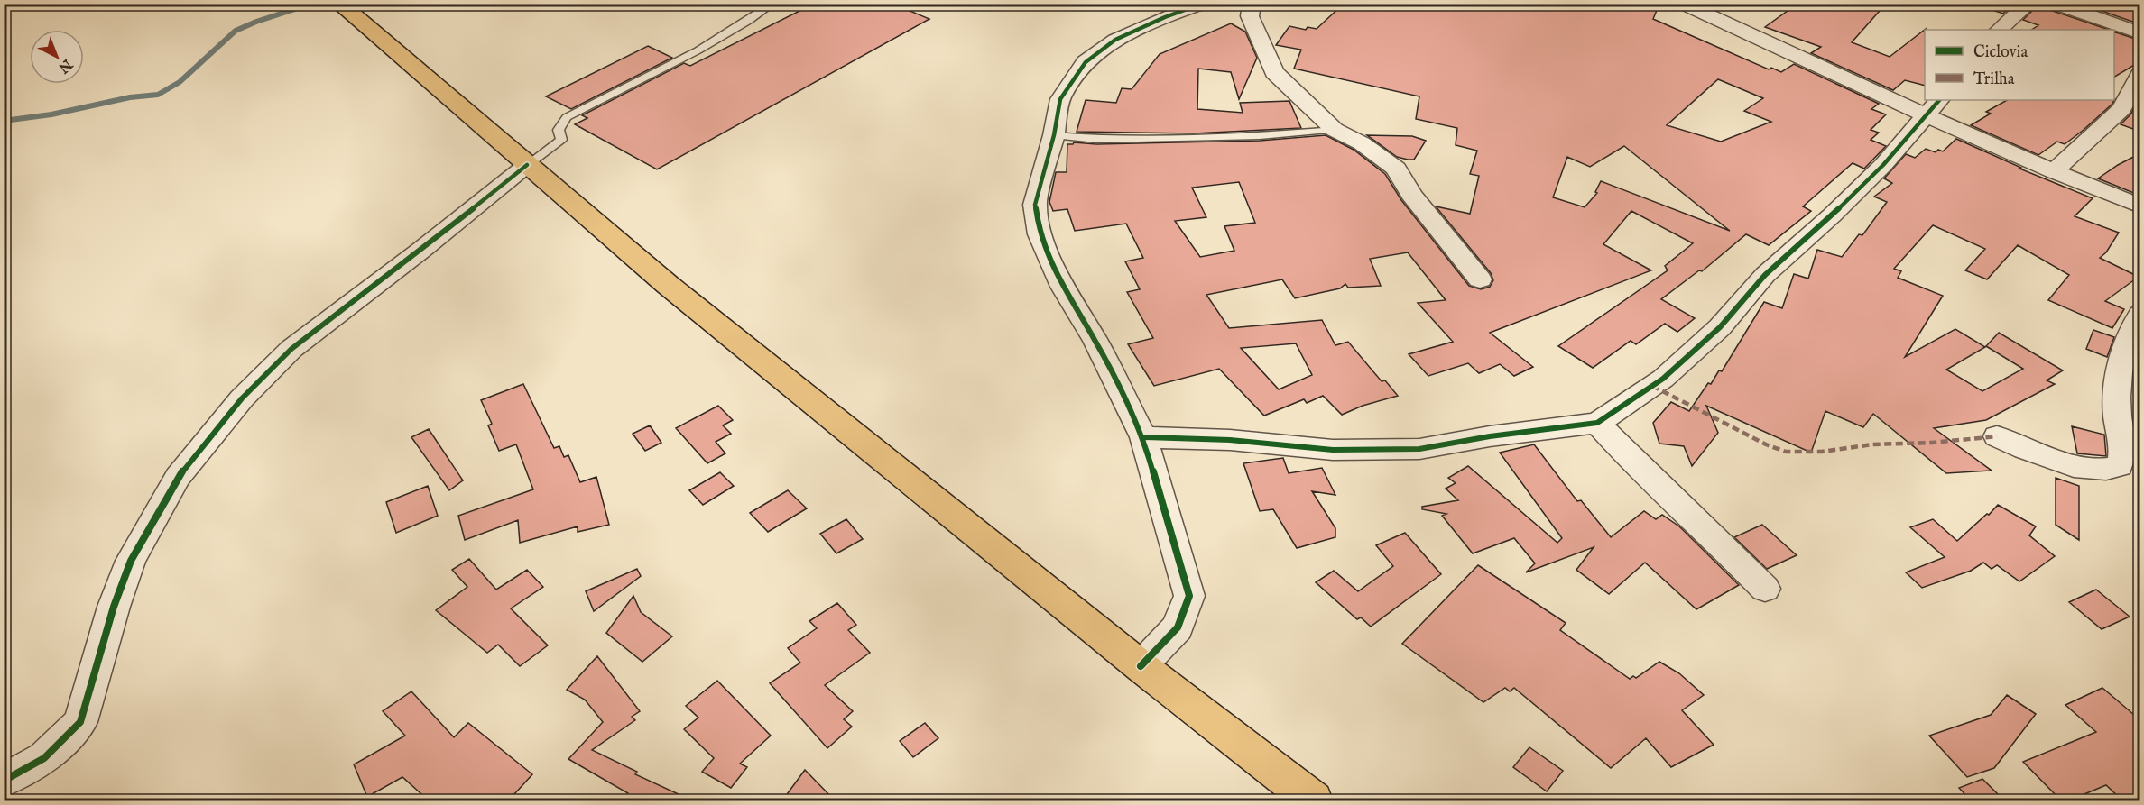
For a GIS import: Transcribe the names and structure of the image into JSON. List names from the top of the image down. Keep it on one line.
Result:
{"legend":["Ciclovia","Trilha"],"north":"bottom right"}
